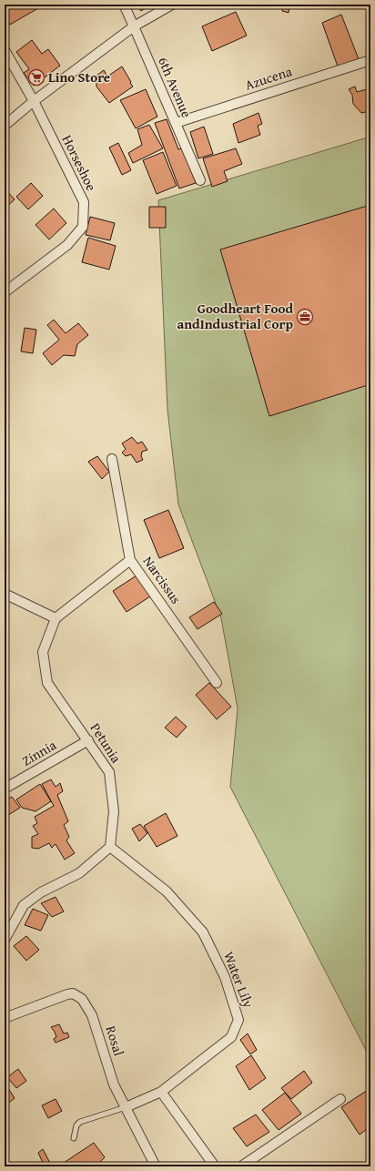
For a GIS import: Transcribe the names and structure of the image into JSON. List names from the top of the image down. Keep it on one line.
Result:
{"streets":{"street":["Azucena","6th Avenue","Horseshoe","Narcissus","Petunia","Zinnia","Water Lily","Rosal"]},"crossings":[["Azucena","6th Avenue"],["Petunia","Zinnia"],["Petunia","Water Lily"],["Water Lily","Rosal"]],"places":{"supermarket":["Lino Store"],"office":["Goodheart Food andIndustrial Corp"]}}
